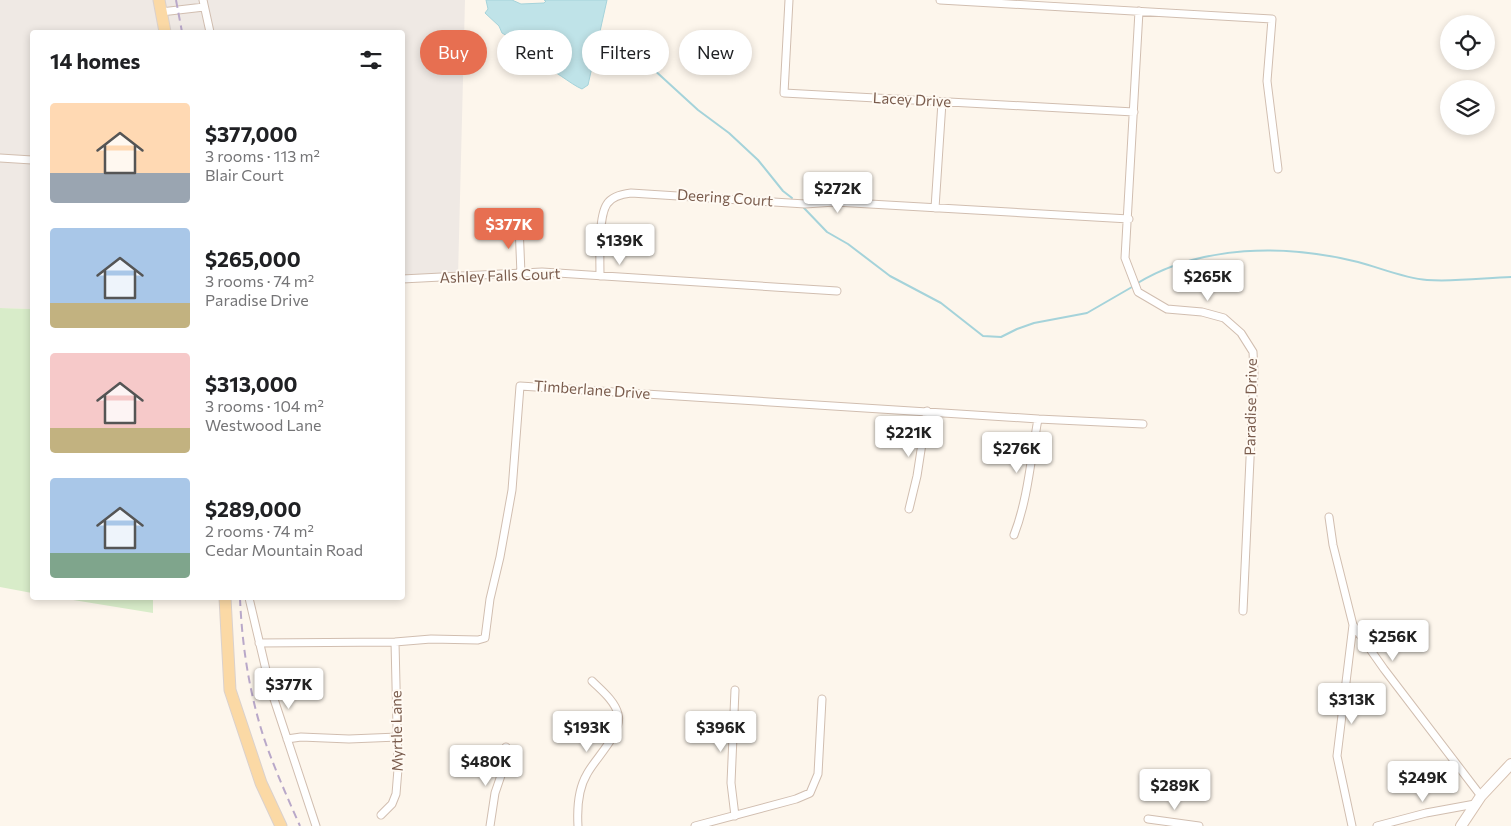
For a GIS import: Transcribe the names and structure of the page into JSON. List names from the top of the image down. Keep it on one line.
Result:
{"streets":{"street":["Lacey Drive","Deering Court","Ashley Falls Court","Timberlane Drive","Paradise Drive","Myrtle Lane"]},"crossings":[["Lacey Drive","Paradise Drive"],["Deering Court","Ashley Falls Court"],["Deering Court","Paradise Drive"],["Timberlane Drive","Myrtle Lane"]],"page":{"chip":["Buy","Rent","Filters","New"],"heading":"14 homes","list":[{"name":"$377,000","note":"3 rooms · 113 m² · Blair Court"},{"name":"$265,000","note":"3 rooms · 74 m² · Paradise Drive"},{"name":"$313,000","note":"3 rooms · 104 m² · Westwood Lane"},{"name":"$289,000","note":"2 rooms · 74 m² · Cedar Mountain Road"}],"price":["$272K","$377K","$139K","$265K","$221K","$276K","$256K","$377K","$313K","$193K","$396K","$480K","$249K","$289K"]}}
